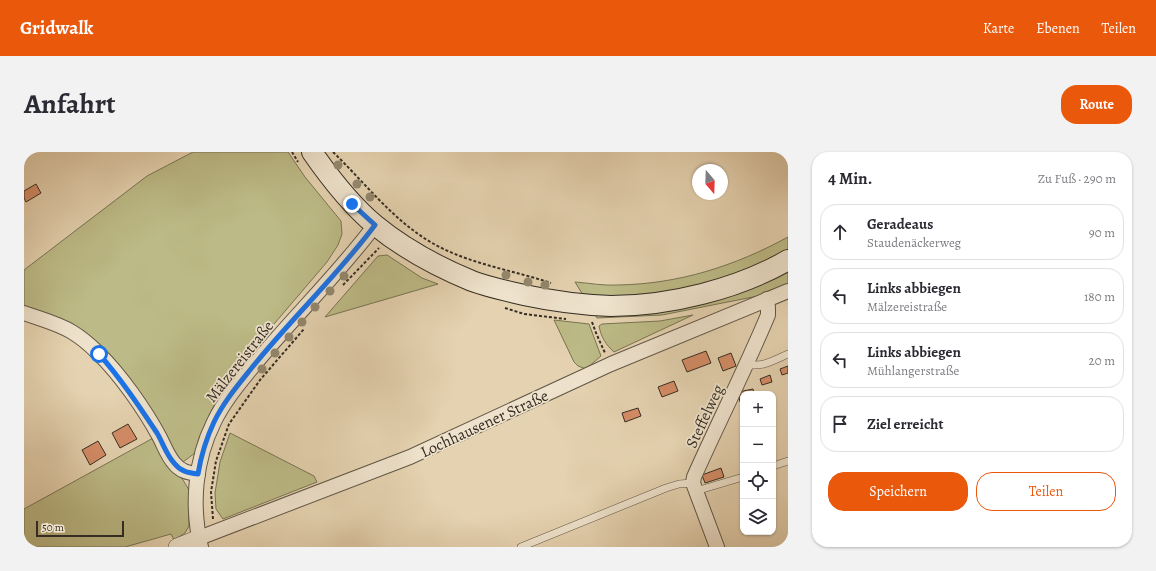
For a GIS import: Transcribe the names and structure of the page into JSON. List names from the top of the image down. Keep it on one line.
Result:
{"streets":{"street":["Mälzereistraße","Steffelweg","Lochhausener Straße"]},"crossings":[["Mälzereistraße","Lochhausener Straße"],["Steffelweg","Lochhausener Straße"]],"scale_bar":"50 m","north":"bottom","page":{"header":"Gridwalk","nav":["Karte","Ebenen","Teilen"],"title":"Anfahrt","buttons":["Route",["Speichern","Teilen"]],"heading":["4 Min.","Zu Fuß · 290 m"],"list":[["Geradeaus","Staudenäckerweg","90 m"],["Links abbiegen","Mälzereistraße","180 m"],["Links abbiegen","Mühlangerstraße","20 m"],"Ziel erreicht"],"map_buttons":["+","−"],"scale":"50 m"}}
